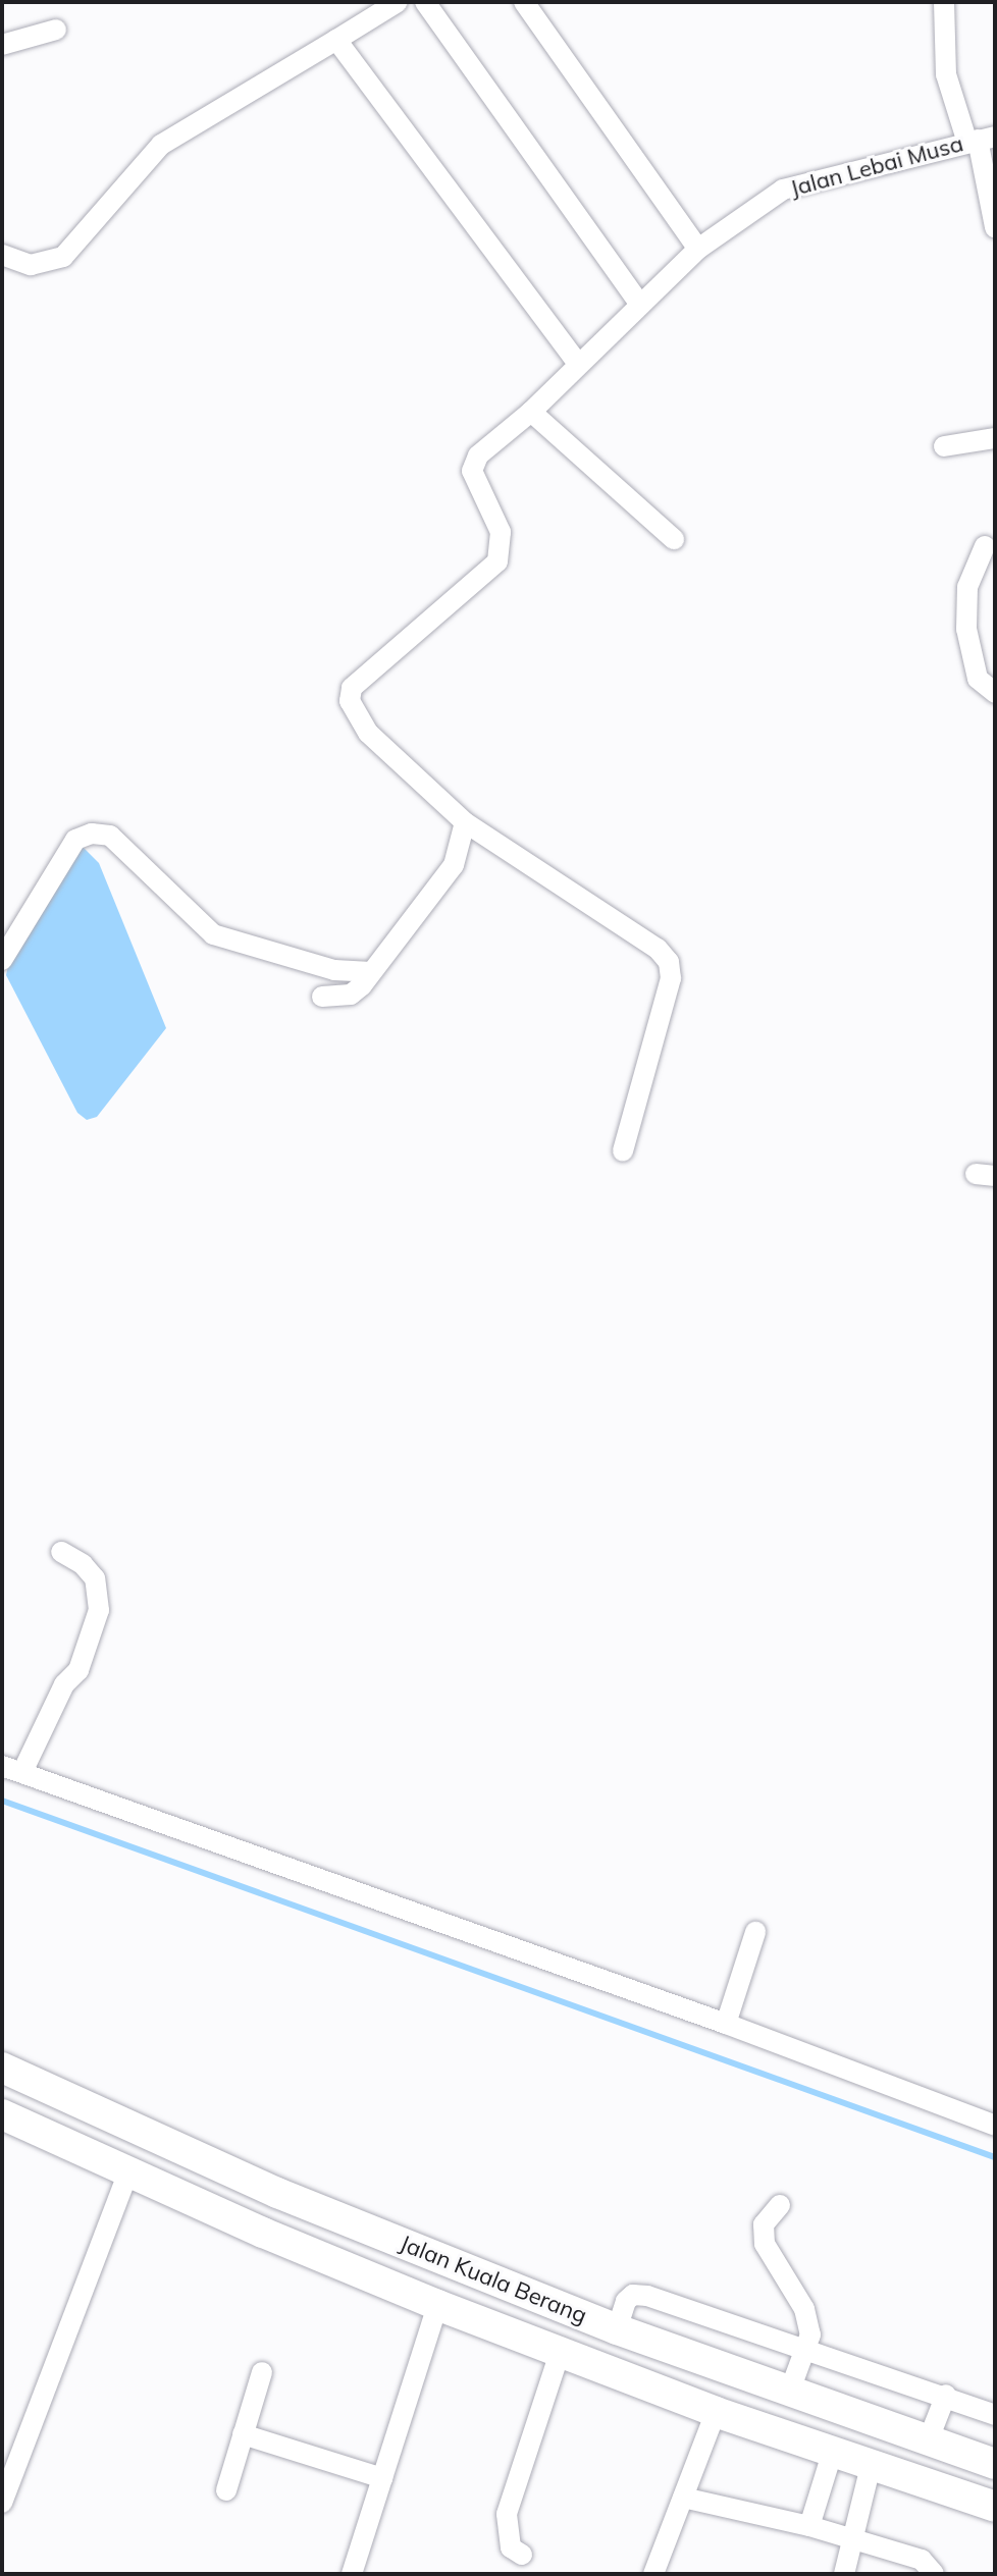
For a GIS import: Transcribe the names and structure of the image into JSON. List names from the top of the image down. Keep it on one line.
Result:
{"streets":{"highway":["Jalan Kuala Berang"],"street":["Jalan Lebai Musa"]}}
